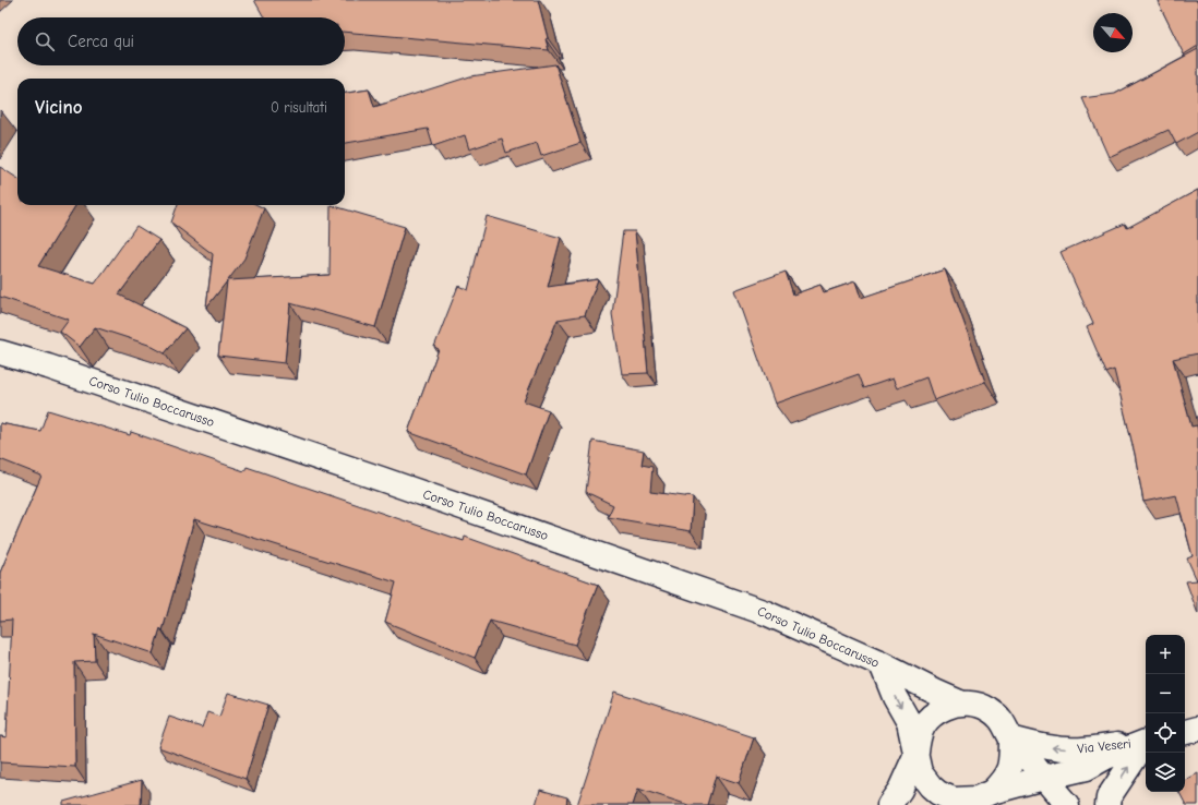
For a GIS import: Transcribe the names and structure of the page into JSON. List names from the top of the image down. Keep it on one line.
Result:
{"streets":{"street":["Corso Tulio Boccarusso","Via Veseri"]},"crossings":[["Corso Tulio Boccarusso","Via Veseri"]],"north":"bottom right","page":{"search":"Cerca qui","heading":["Vicino","0 risultati"],"map_buttons":["+","−"]}}
